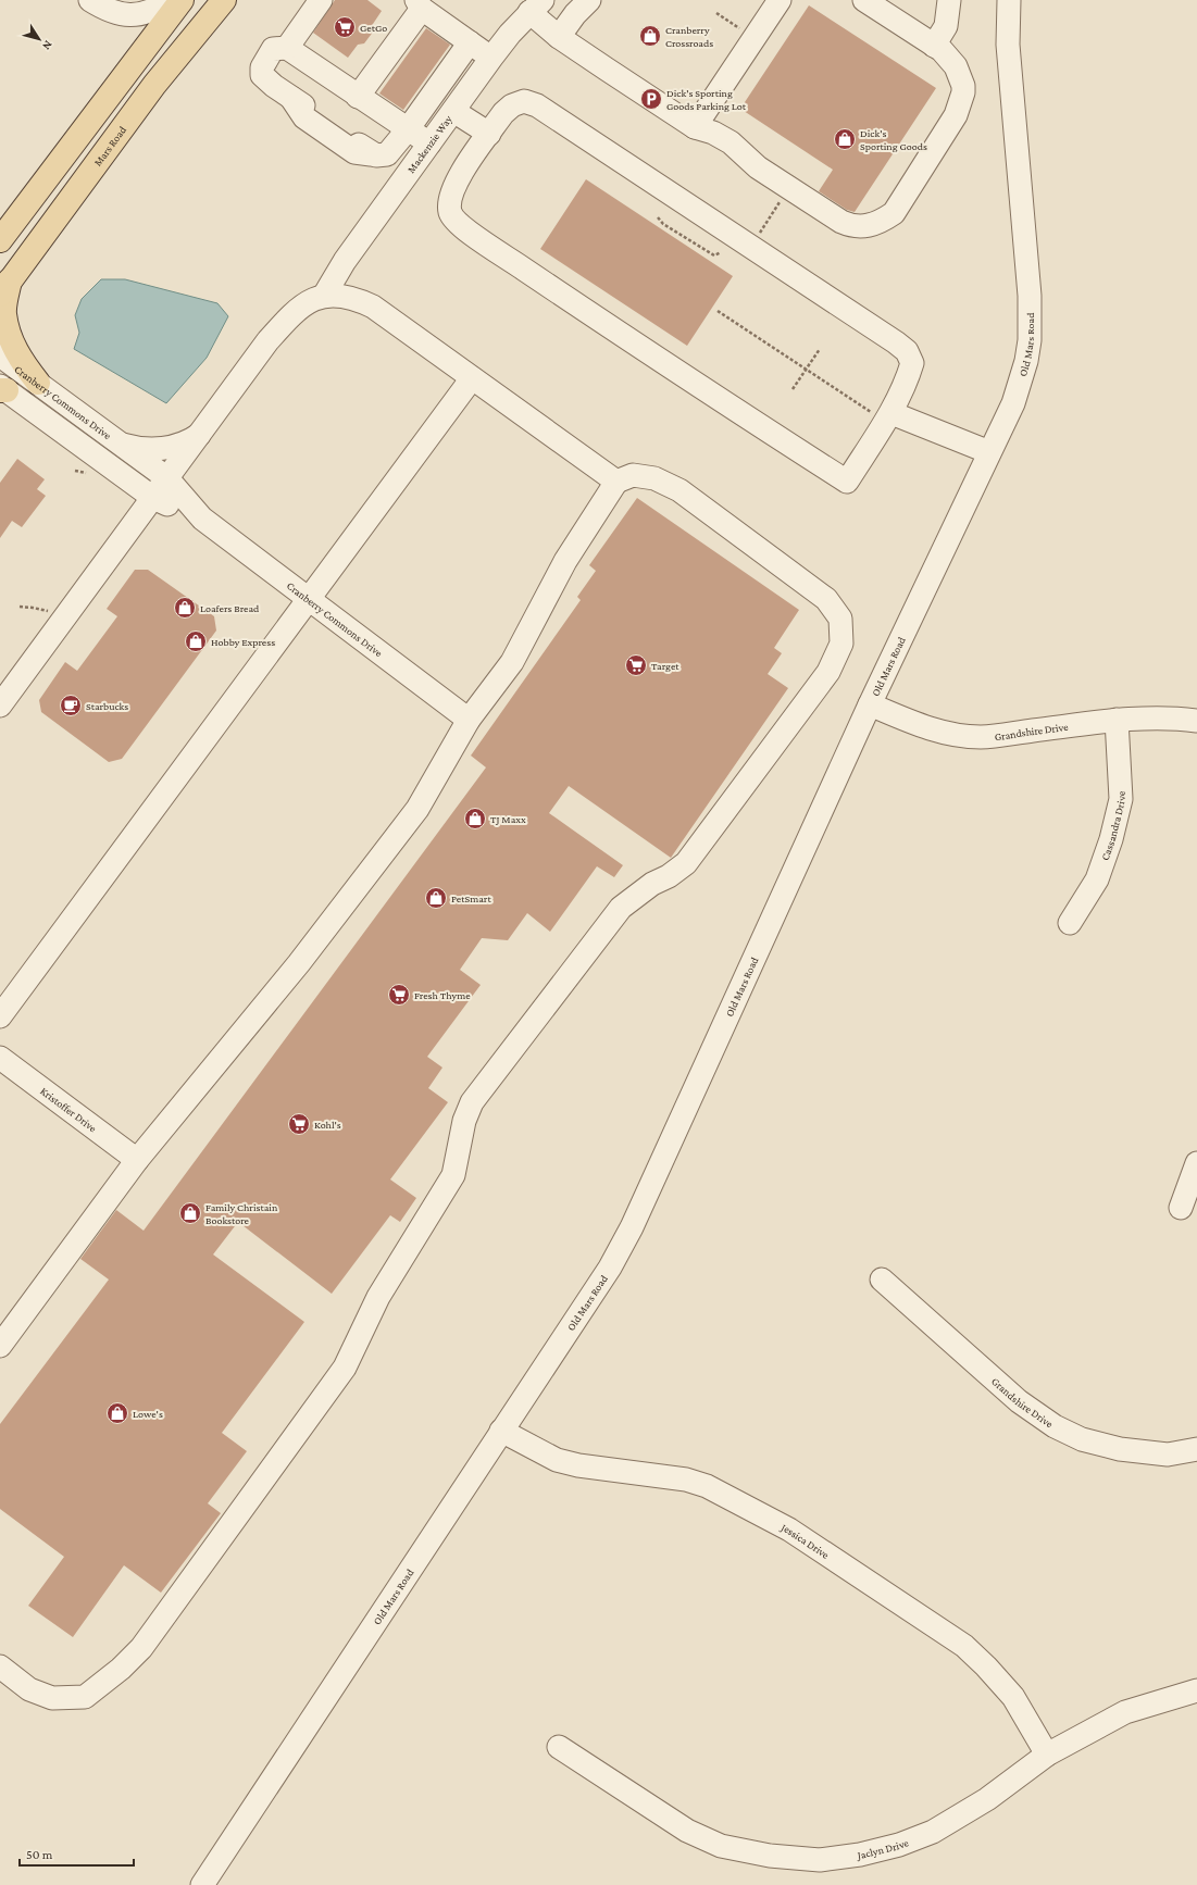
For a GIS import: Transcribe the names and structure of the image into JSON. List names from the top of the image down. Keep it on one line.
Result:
{"streets":{"main road":["Mars Road"],"street":["Mackenzie Way","Old Mars Road","Cranberry Commons Drive","Grandshire Drive","Cassandra Drive","Kristoffer Drive","Jessica Drive","Jaclyn Drive"]},"crossings":[["Old Mars Road","Grandshire Drive"],["Old Mars Road","Jessica Drive"],["Grandshire Drive","Cassandra Drive"],["Jessica Drive","Jaclyn Drive"]],"places":{"supermarket":["GetGo","Target","Fresh Thyme","Kohl's"],"shop":["Cranberry Crossroads","Dick's Sporting Goods","Loafers Bread","Hobby Express","TJ Maxx","PetSmart","Family Christain Bookstore","Lowe's"],"parking":["Dick's Sporting Goods Parking Lot"],"cafe":["Starbucks"]},"scale_bar":"50 m","north":"bottom right"}
